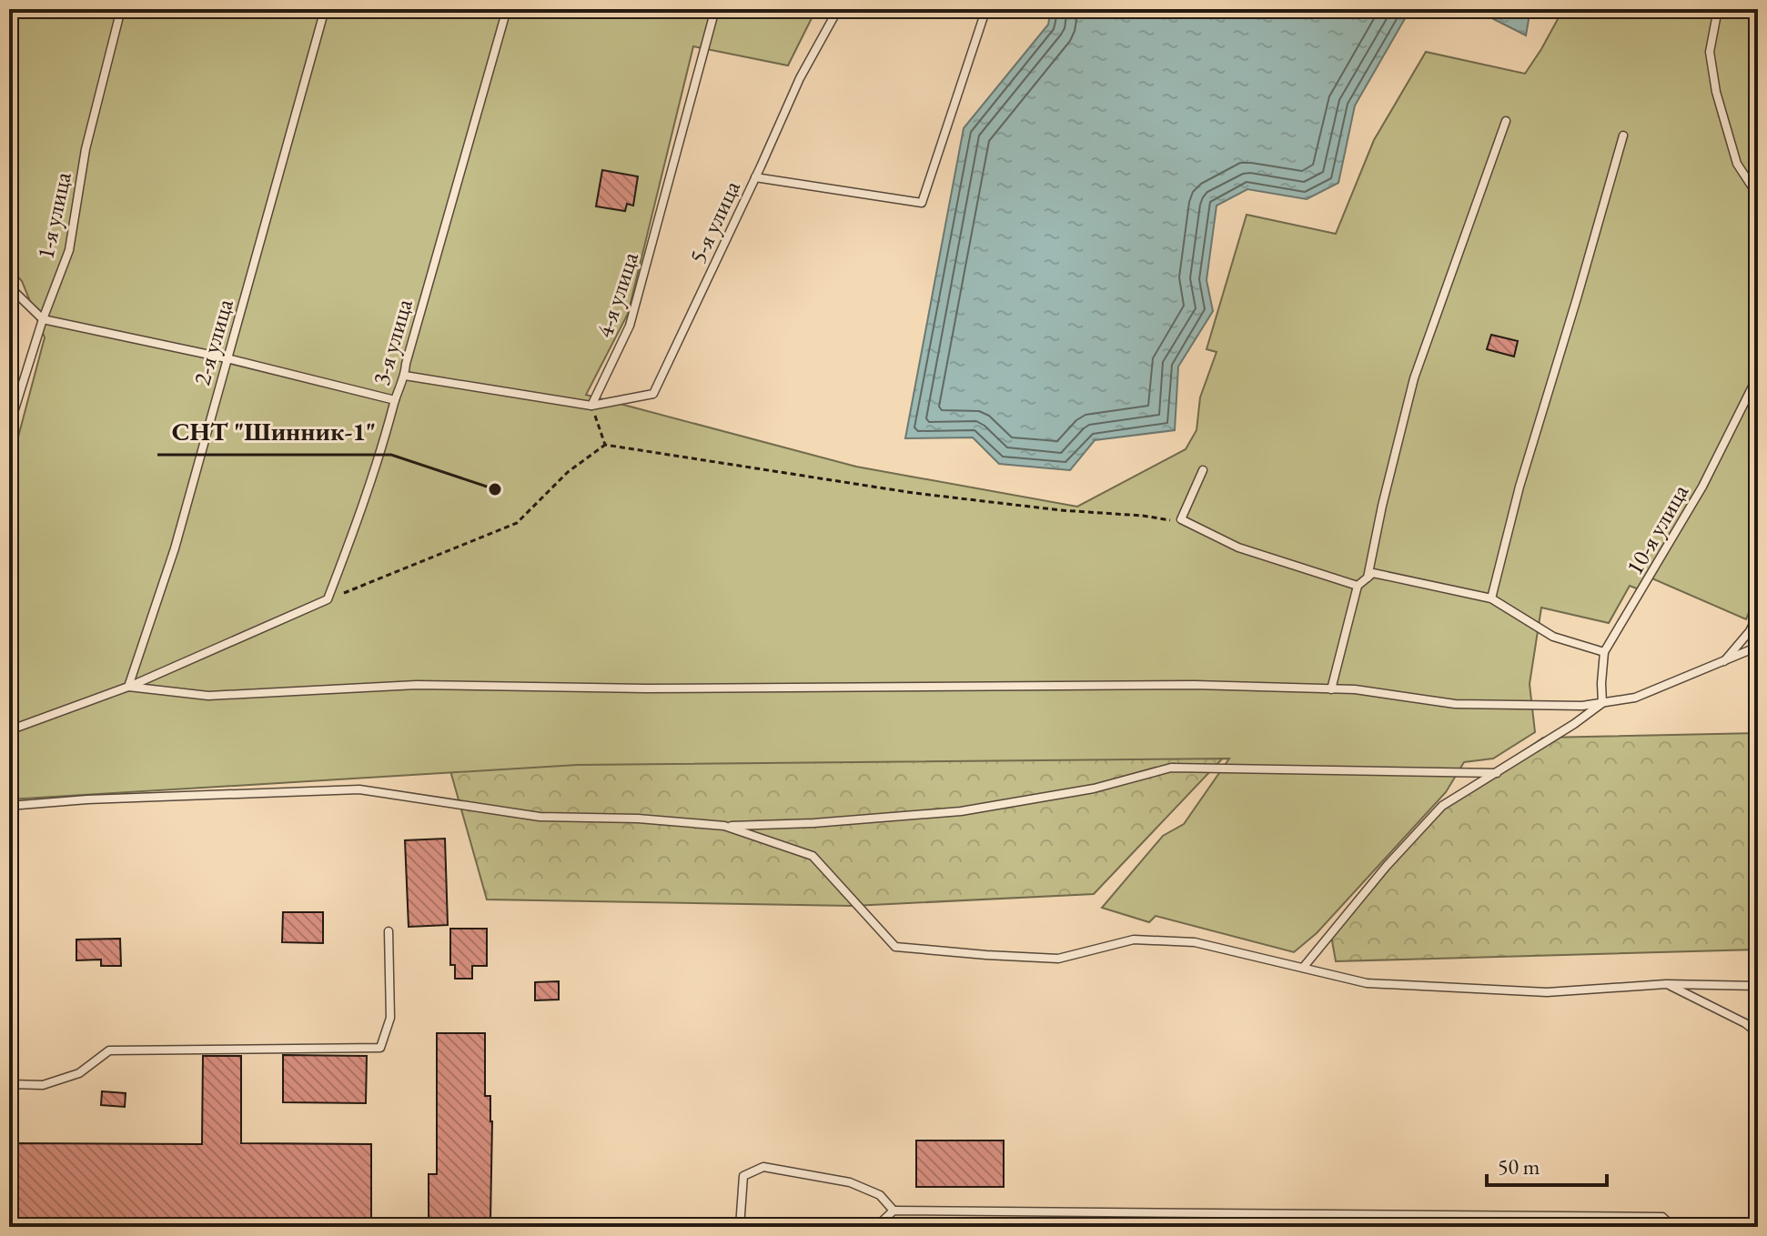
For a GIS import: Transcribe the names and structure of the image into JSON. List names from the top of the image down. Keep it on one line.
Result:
{"streets":{"lane":["1-я улица","5-я улица","4-я улица","2-я улица","3-я улица","10-я улица"]},"crossings":[["5-я улица","4-я улица"]],"places":["СНТ \"Шинник-1\""],"scale_bar":"50 m"}
